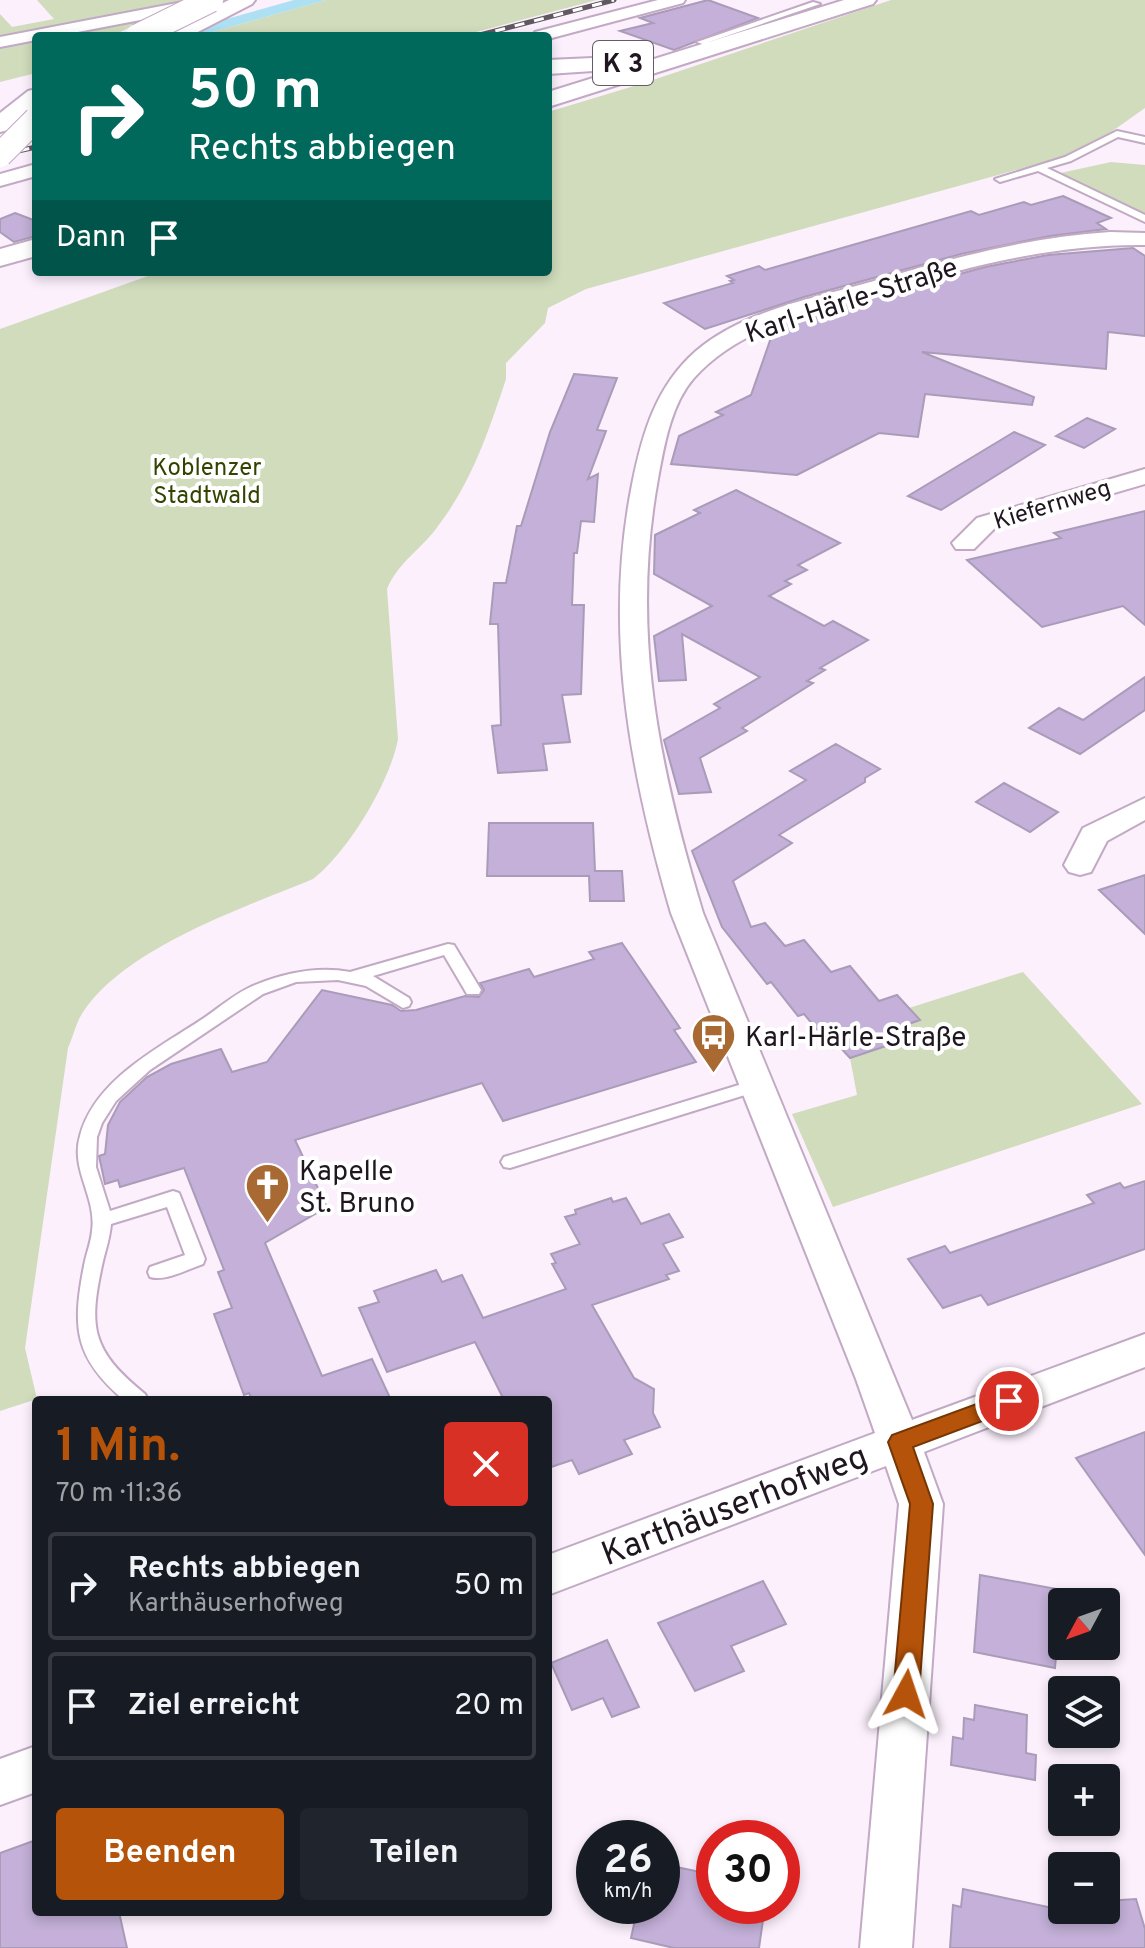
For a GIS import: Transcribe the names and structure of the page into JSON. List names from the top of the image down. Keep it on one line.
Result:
{"streets":{"main road":["K 3"],"street":["Karl-Härle-Straße","Kiefernweg","Karthäuserhofweg"]},"crossings":[["Karl-Härle-Straße","Karthäuserhofweg"]],"parks":["Koblenzer Stadtwald"],"places":{"bus stop":["Karl-Härle-Straße"],"church":["Kapelle St. Bruno"]},"north":"bottom left","page":{"turn":["50 m","Rechts abbiegen"],"then":"Dann","heading":["1 Min.","70 m · 11:36"],"list":[{"name":"Rechts abbiegen","note":"Karthäuserhofweg","value":"50 m"},{"name":"Ziel erreicht","value":"20 m"}],"map_buttons":["+","−"],"buttons":["Beenden","Teilen"],"speed":"26 km/h","limit":"30"}}
